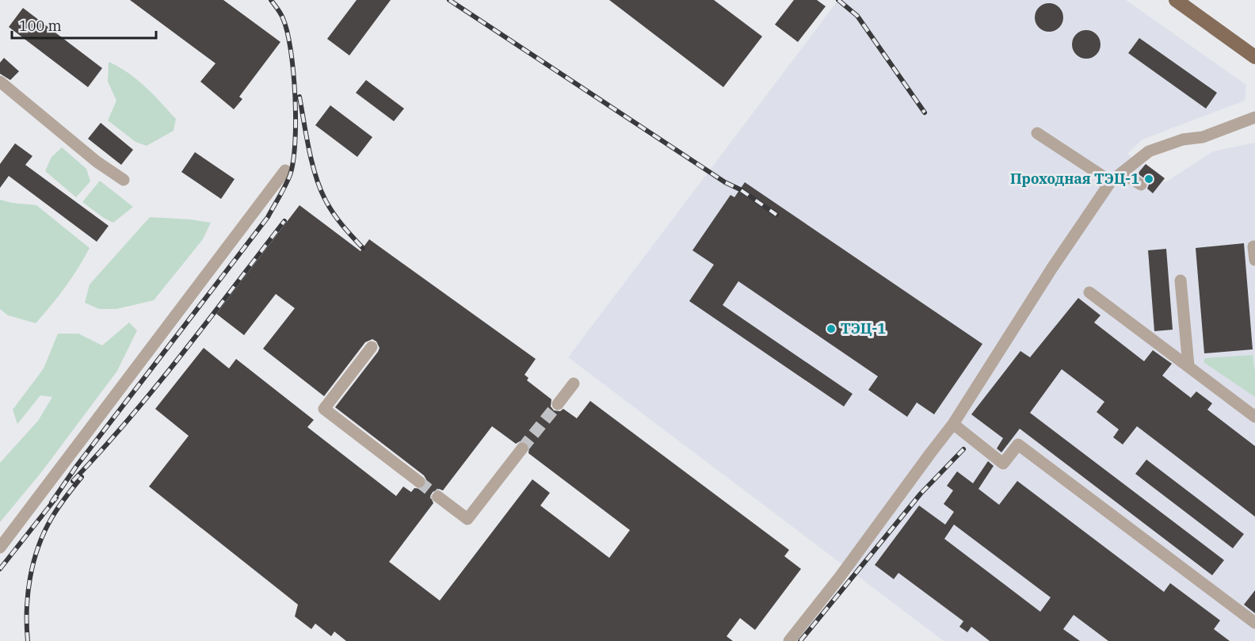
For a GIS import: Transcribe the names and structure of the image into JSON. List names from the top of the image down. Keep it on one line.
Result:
{"places":["Проходная ТЭЦ-1","ТЭЦ-1"],"scale_bar":"100 m"}
